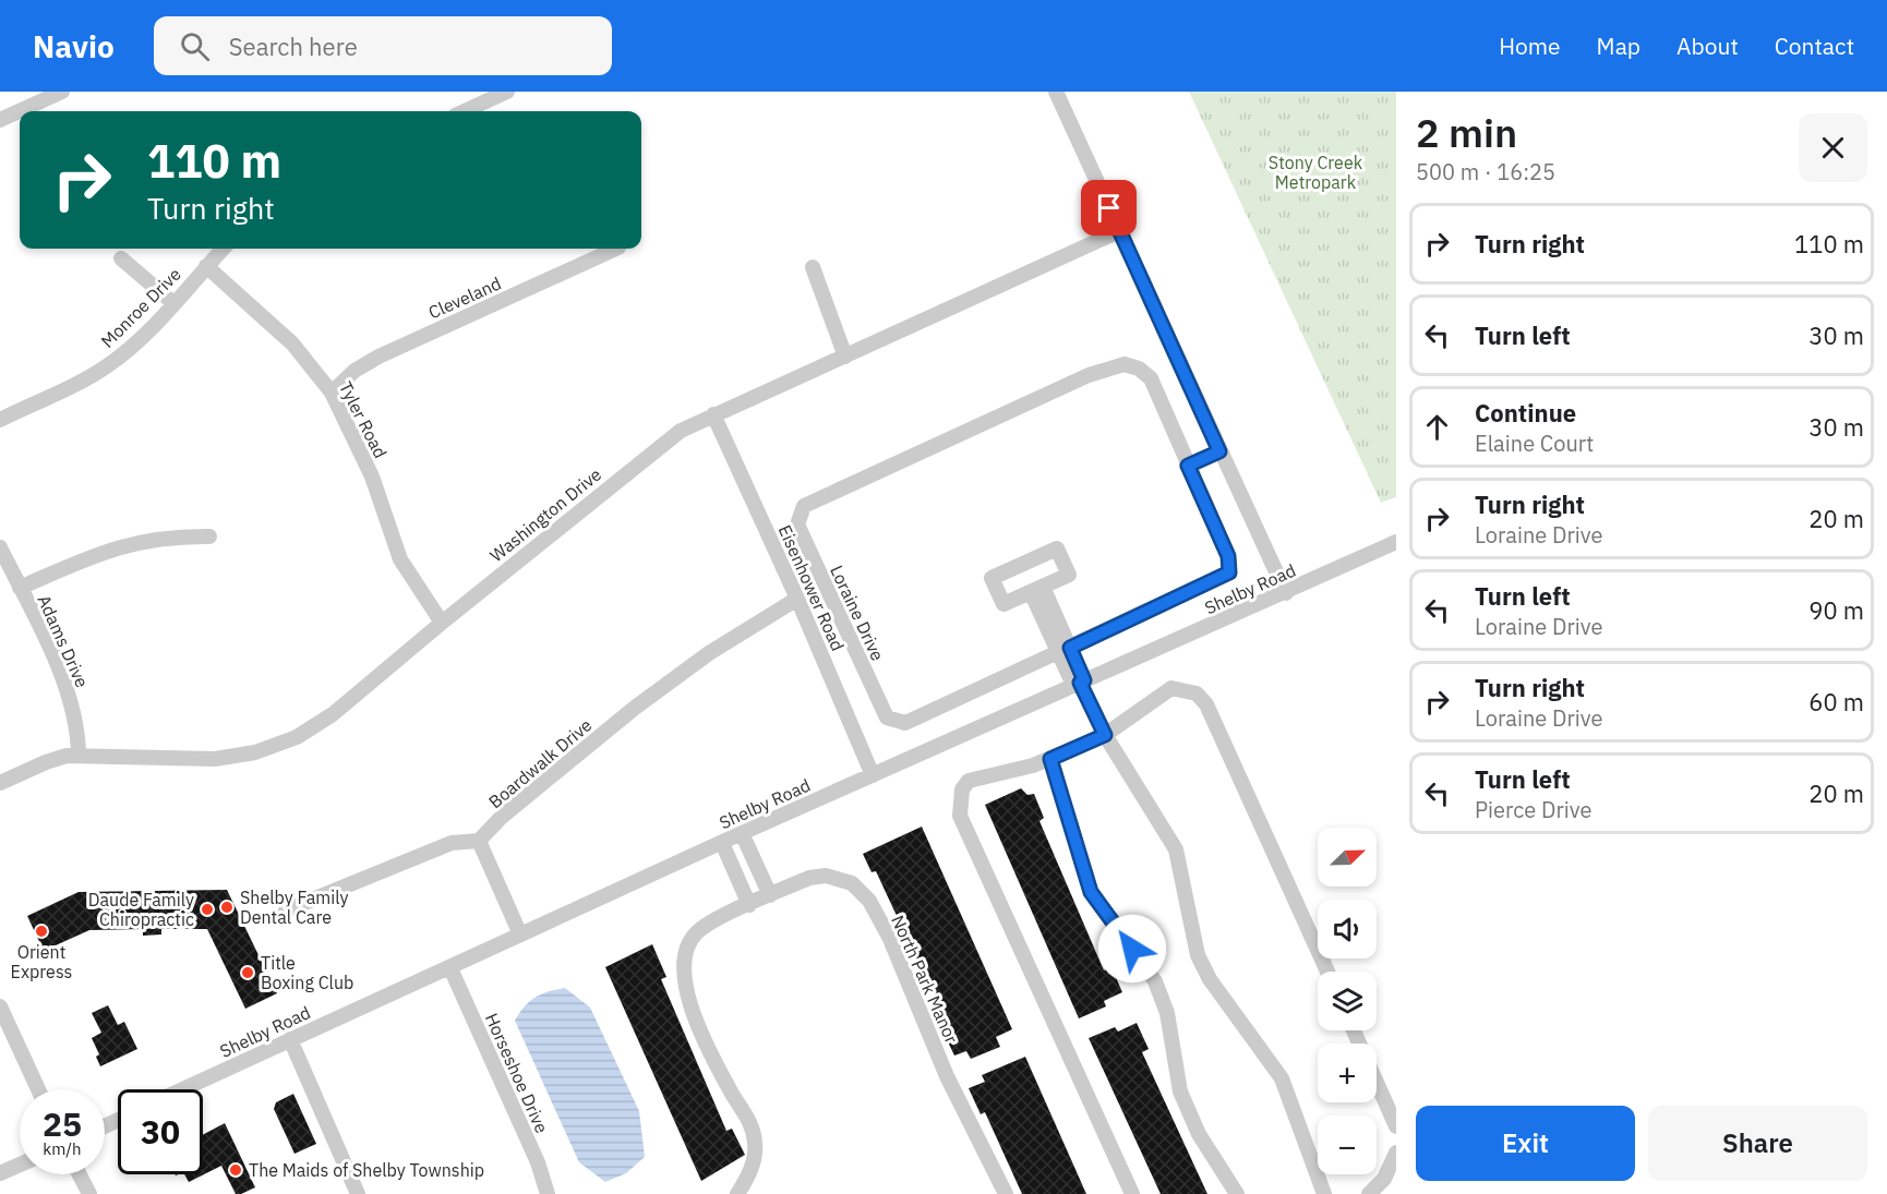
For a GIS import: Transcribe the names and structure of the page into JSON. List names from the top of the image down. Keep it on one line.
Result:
{"streets":{"street":["Cleveland","Monroe Drive","Tyler Road","Washington Drive","Eisenhower Road","Shelby Road","Loraine Drive","Adams Drive","Boardwalk Drive","North Park Manor","Horseshoe Drive"]},"crossings":[["Cleveland","Tyler Road"],["Monroe Drive","Tyler Road"],["Tyler Road","Washington Drive"],["Washington Drive","Eisenhower Road"],["Washington Drive","Adams Drive"],["Eisenhower Road","Shelby Road"],["Eisenhower Road","Boardwalk Drive"],["Shelby Road","Horseshoe Drive"]],"parks":["Stony Creek Metropark"],"places":["Shelby Family Dental Care","Daude Family Chiropractic","Orient Express","Title Boxing Club","The Maids of Shelby Township"],"north":"top right","page":{"header":"Navio","search":"Search here","nav":["Home","Map","About","Contact"],"heading":["2 min","500 m · 16:25"],"turn":["110 m","Turn right"],"list":[{"name":"Turn right","value":"110 m"},{"name":"Turn left","value":"30 m"},{"name":"Continue","note":"Elaine Court","value":"30 m"},{"name":"Turn right","note":"Loraine Drive","value":"20 m"},{"name":"Turn left","note":"Loraine Drive","value":"90 m"},{"name":"Turn right","note":"Loraine Drive","value":"60 m"},{"name":"Turn left","note":"Pierce Drive","value":"20 m"}],"map_buttons":["+","−"],"speed":"25 km/h","limit":"30","buttons":["Exit","Share"]}}
